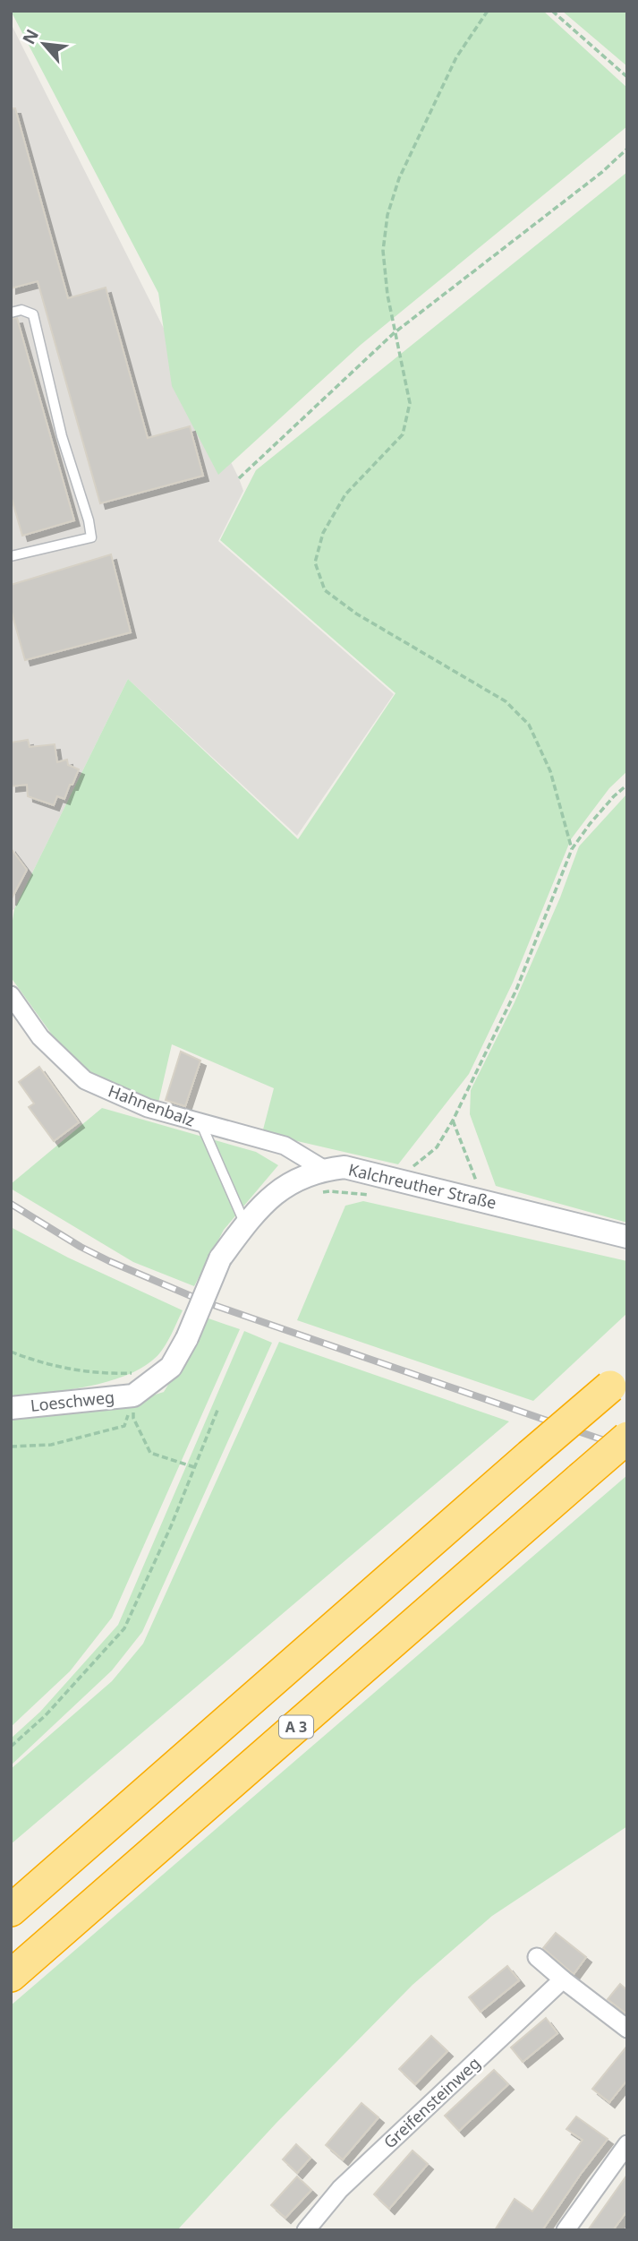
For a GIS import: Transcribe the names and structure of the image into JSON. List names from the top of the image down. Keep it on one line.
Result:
{"streets":{"highway":["A 3"],"street":["Hahnenbalz","Kalchreuther Straße","Loeschweg","Greifensteinweg"]},"crossings":[["Hahnenbalz","Kalchreuther Straße"],["Kalchreuther Straße","Loeschweg"]],"north":"top left"}
